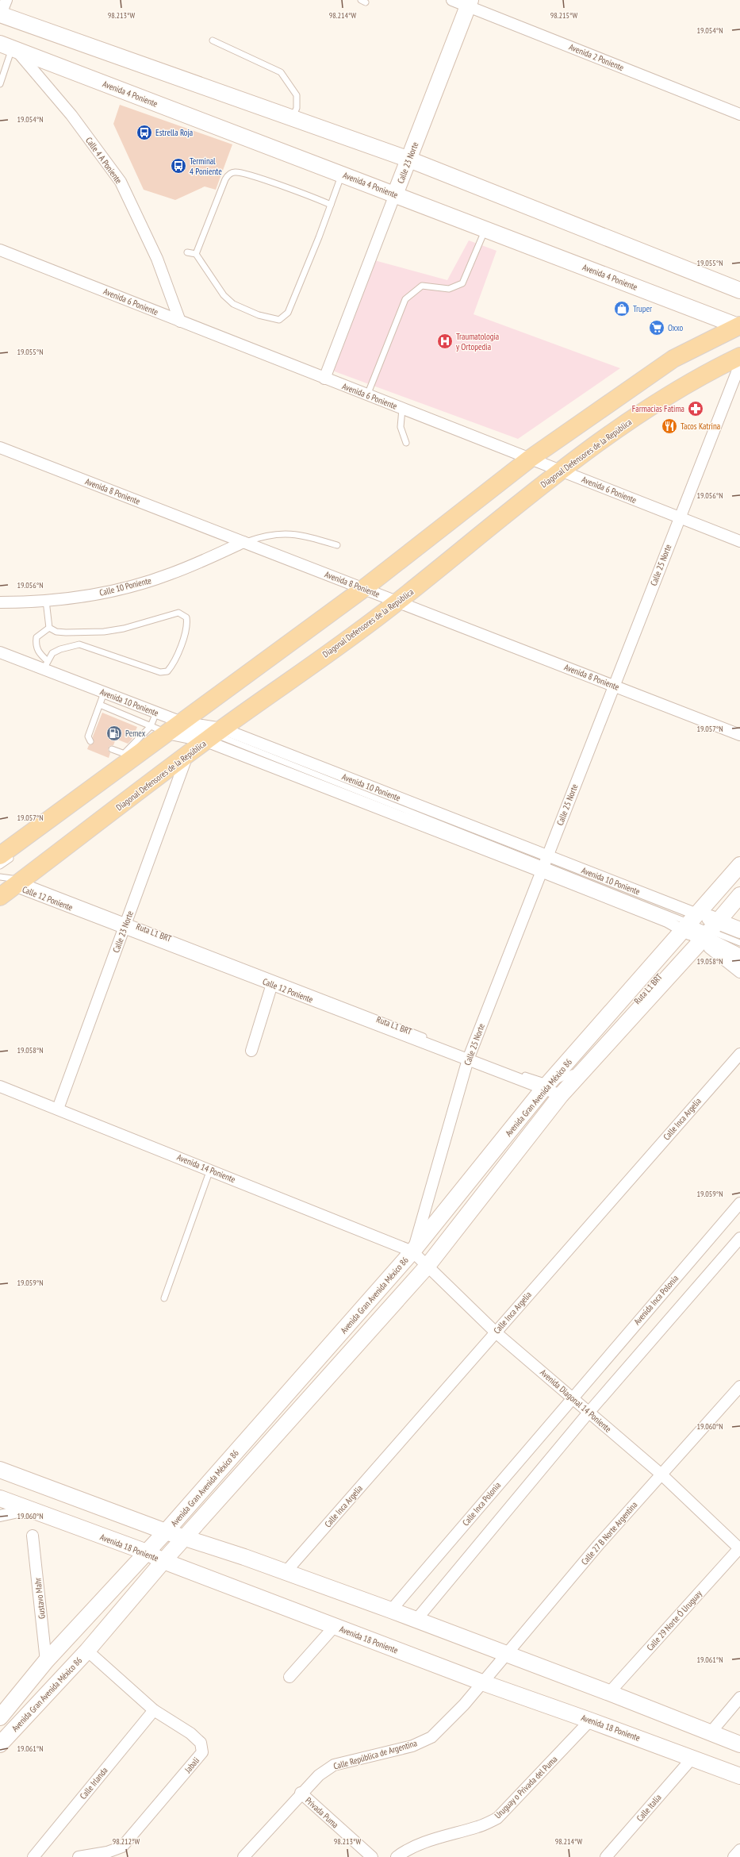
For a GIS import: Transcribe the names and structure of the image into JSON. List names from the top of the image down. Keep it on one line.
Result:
{"streets":{"main road":["Diagonal Defensores de la República"],"street":["Avenida 2 Poniente","Avenida 4 Poniente","Calle 4 A Poniente","Calle 23 Norte","Avenida 6 Poniente","Avenida 8 Poniente","Calle 25 Norte","Calle 10 Poniente","Avenida 10 Poniente","Calle 12 Poniente","Avenida Gran Avenida México 86","Calle Inca Argelia","Avenida 14 Poniente","Avenida Inca Polonia","Avenida Diagonal 14 Poniente","Calle Inca Polonia","Calle 27 B Norte Argentina","Avenida 18 Poniente","Gustavo Mahr","Calle 29 Norte Ó Uruguay","Calle República de Argentina","Jabali","Calle Irlanda","Uruguay o Privada del Puma","Calle Italia","Privada Puma"],"lane":["Ruta L1 BRT"]},"crossings":[["Avenida 2 Poniente","Calle 23 Norte"],["Avenida 4 Poniente","Calle 4 A Poniente"],["Avenida 4 Poniente","Calle 23 Norte"],["Calle 4 A Poniente","Avenida 6 Poniente"],["Calle 23 Norte","Avenida 6 Poniente"],["Calle 23 Norte","Diagonal Defensores de la República"],["Calle 23 Norte","Calle 12 Poniente"],["Calle 23 Norte","Ruta L1 BRT"],["Calle 23 Norte","Avenida 14 Poniente"],["Avenida 6 Poniente","Diagonal Defensores de la República"],["Avenida 6 Poniente","Calle 25 Norte"],["Diagonal Defensores de la República","Avenida 8 Poniente"],["Diagonal Defensores de la República","Avenida 10 Poniente"],["Diagonal Defensores de la República","Calle 12 Poniente"],["Avenida 8 Poniente","Calle 25 Norte"],["Avenida 8 Poniente","Calle 10 Poniente"],["Calle 25 Norte","Avenida 10 Poniente"],["Calle 25 Norte","Calle 12 Poniente"],["Calle 25 Norte","Ruta L1 BRT"],["Calle 25 Norte","Avenida Gran Avenida México 86"],["Calle 25 Norte","Avenida 14 Poniente"],["Calle 25 Norte","Avenida Diagonal 14 Poniente"],["Avenida 10 Poniente","Avenida Gran Avenida México 86"],["Calle 12 Poniente","Ruta L1 BRT"],["Calle 12 Poniente","Avenida Gran Avenida México 86"],["Avenida Gran Avenida México 86","Avenida 14 Poniente"],["Avenida Gran Avenida México 86","Avenida Diagonal 14 Poniente"],["Avenida Gran Avenida México 86","Avenida 18 Poniente"],["Avenida Gran Avenida México 86","Gustavo Mahr"],["Avenida Gran Avenida México 86","Jabali"],["Calle Inca Argelia","Avenida Diagonal 14 Poniente"],["Avenida 14 Poniente","Avenida Diagonal 14 Poniente"],["Avenida Inca Polonia","Avenida Diagonal 14 Poniente"],["Avenida Inca Polonia","Calle Inca Polonia"],["Avenida Diagonal 14 Poniente","Calle Inca Polonia"],["Avenida Diagonal 14 Poniente","Calle 27 B Norte Argentina"],["Avenida Diagonal 14 Poniente","Calle 29 Norte Ó Uruguay"],["Calle 27 B Norte Argentina","Avenida 18 Poniente"],["Calle 27 B Norte Argentina","Calle República de Argentina"],["Avenida 18 Poniente","Calle República de Argentina"],["Avenida 18 Poniente","Uruguay o Privada del Puma"],["Avenida 18 Poniente","Calle Italia"],["Calle República de Argentina","Privada Puma"],["Jabali","Calle Irlanda"]],"places":{"bus stop":["Estrella Roja","Terminal 4 Poniente"],"shop":["Truper"],"supermarket":["Oxxo"],"hospital":["Traumatologia y Ortopedia"],"pharmacy":["Farmacias Fatima"],"restaurant":["Tacos Katrina"],"fuel station":["Pemex"]},"coordinates":["98.213°W","98.214°W","98.215°W","19.054°N","19.055°N","19.056°N","19.057°N","19.058°N","19.059°N","19.060°N","19.061°N","98.212°W"]}
